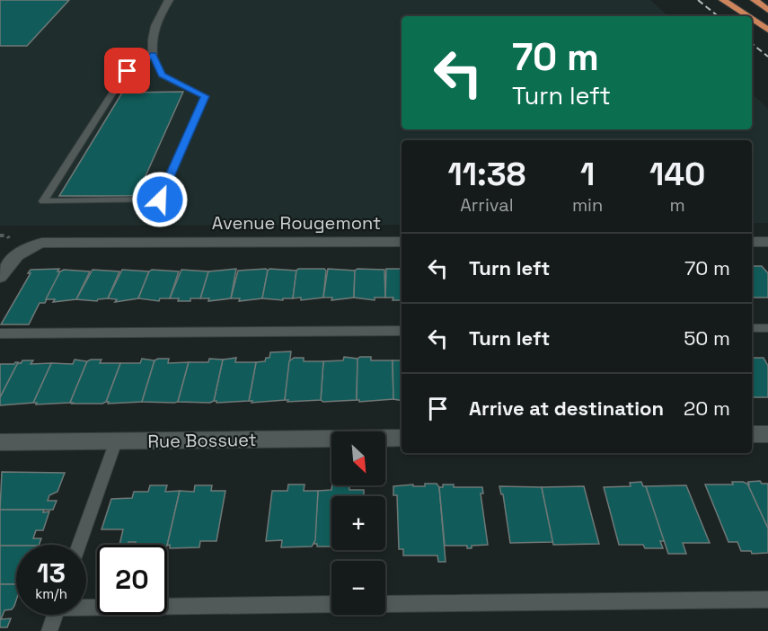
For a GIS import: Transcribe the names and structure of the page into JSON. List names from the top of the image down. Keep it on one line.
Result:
{"streets":{"street":["Avenue Rougemont","Rue Bossuet"]},"north":"bottom right","page":{"turn":["70 m","Turn left"],"eta":["11:38","Arrival","1","min","140","m"],"list":[{"name":"Turn left","value":"70 m"},{"name":"Turn left","value":"50 m"},{"name":"Arrive at destination","value":"20 m"}],"map_buttons":["+","−"],"speed":"13 km/h","limit":"20"}}
